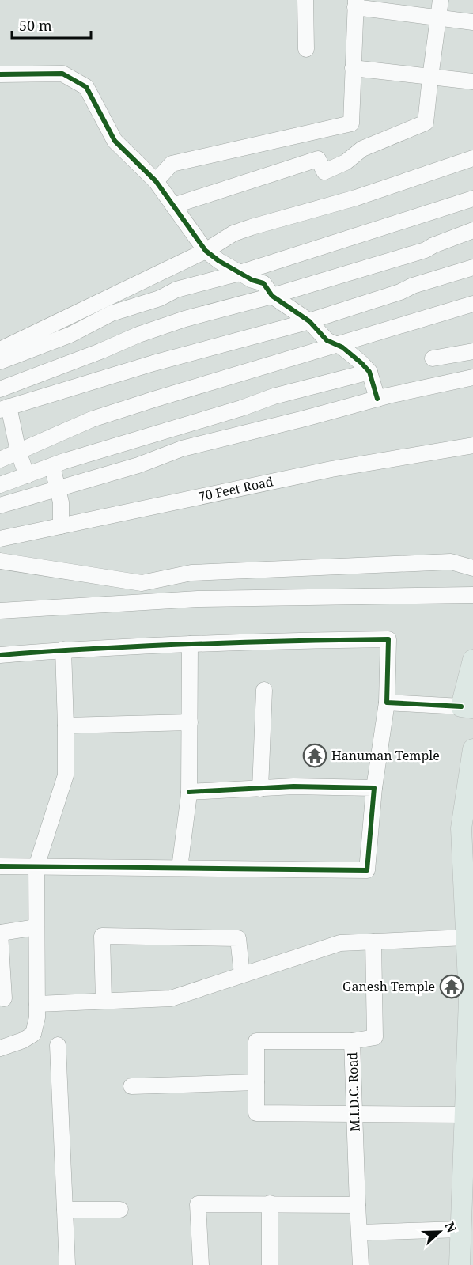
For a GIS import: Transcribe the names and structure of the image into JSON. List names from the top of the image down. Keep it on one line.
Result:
{"streets":{"street":["70 Feet Road","M.I.D.C. Road"]},"places":{"temple":["Hanuman Temple","Ganesh Temple"]},"scale_bar":"50 m","north":"right"}
